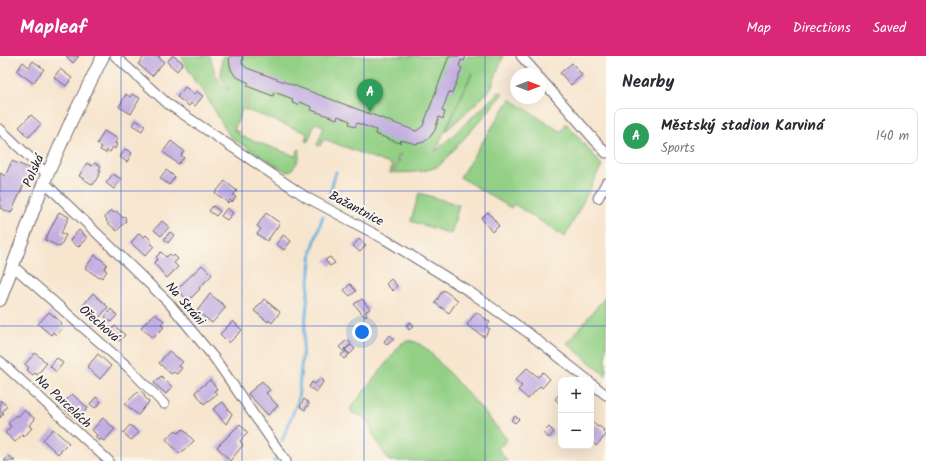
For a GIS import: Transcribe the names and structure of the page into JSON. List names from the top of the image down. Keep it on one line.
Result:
{"streets":{"street":["Polská","Bažantnice","Na Stráni","Ořechová","Na Parcelách"]},"crossings":[["Polská","Na Stráni"],["Polská","Ořechová"]],"north":"right","page":{"header":"Mapleaf","nav":["Map","Directions","Saved"],"heading":"Nearby","pins":"A","list":[{"mark":"A","name":"Městský stadion Karviná","note":"Sports","value":"140 m"}],"map_buttons":["+","−"]}}
